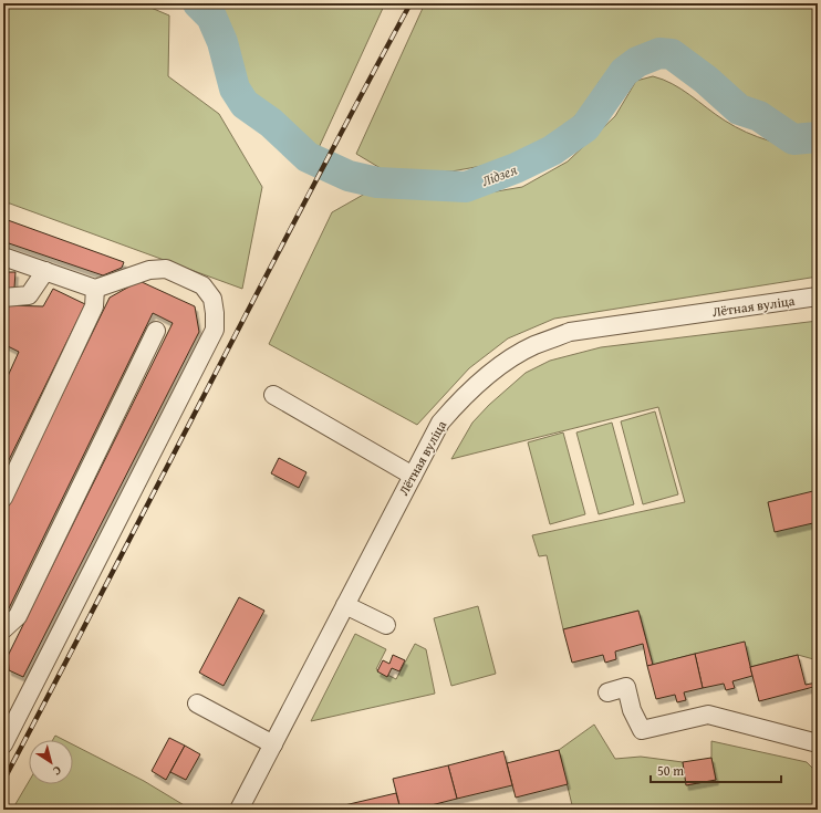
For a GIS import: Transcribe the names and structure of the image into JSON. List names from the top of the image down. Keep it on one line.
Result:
{"streets":{"street":["Лётная вуліца"]},"water":["Лідзея"],"scale_bar":"50 m","north":"bottom right"}
